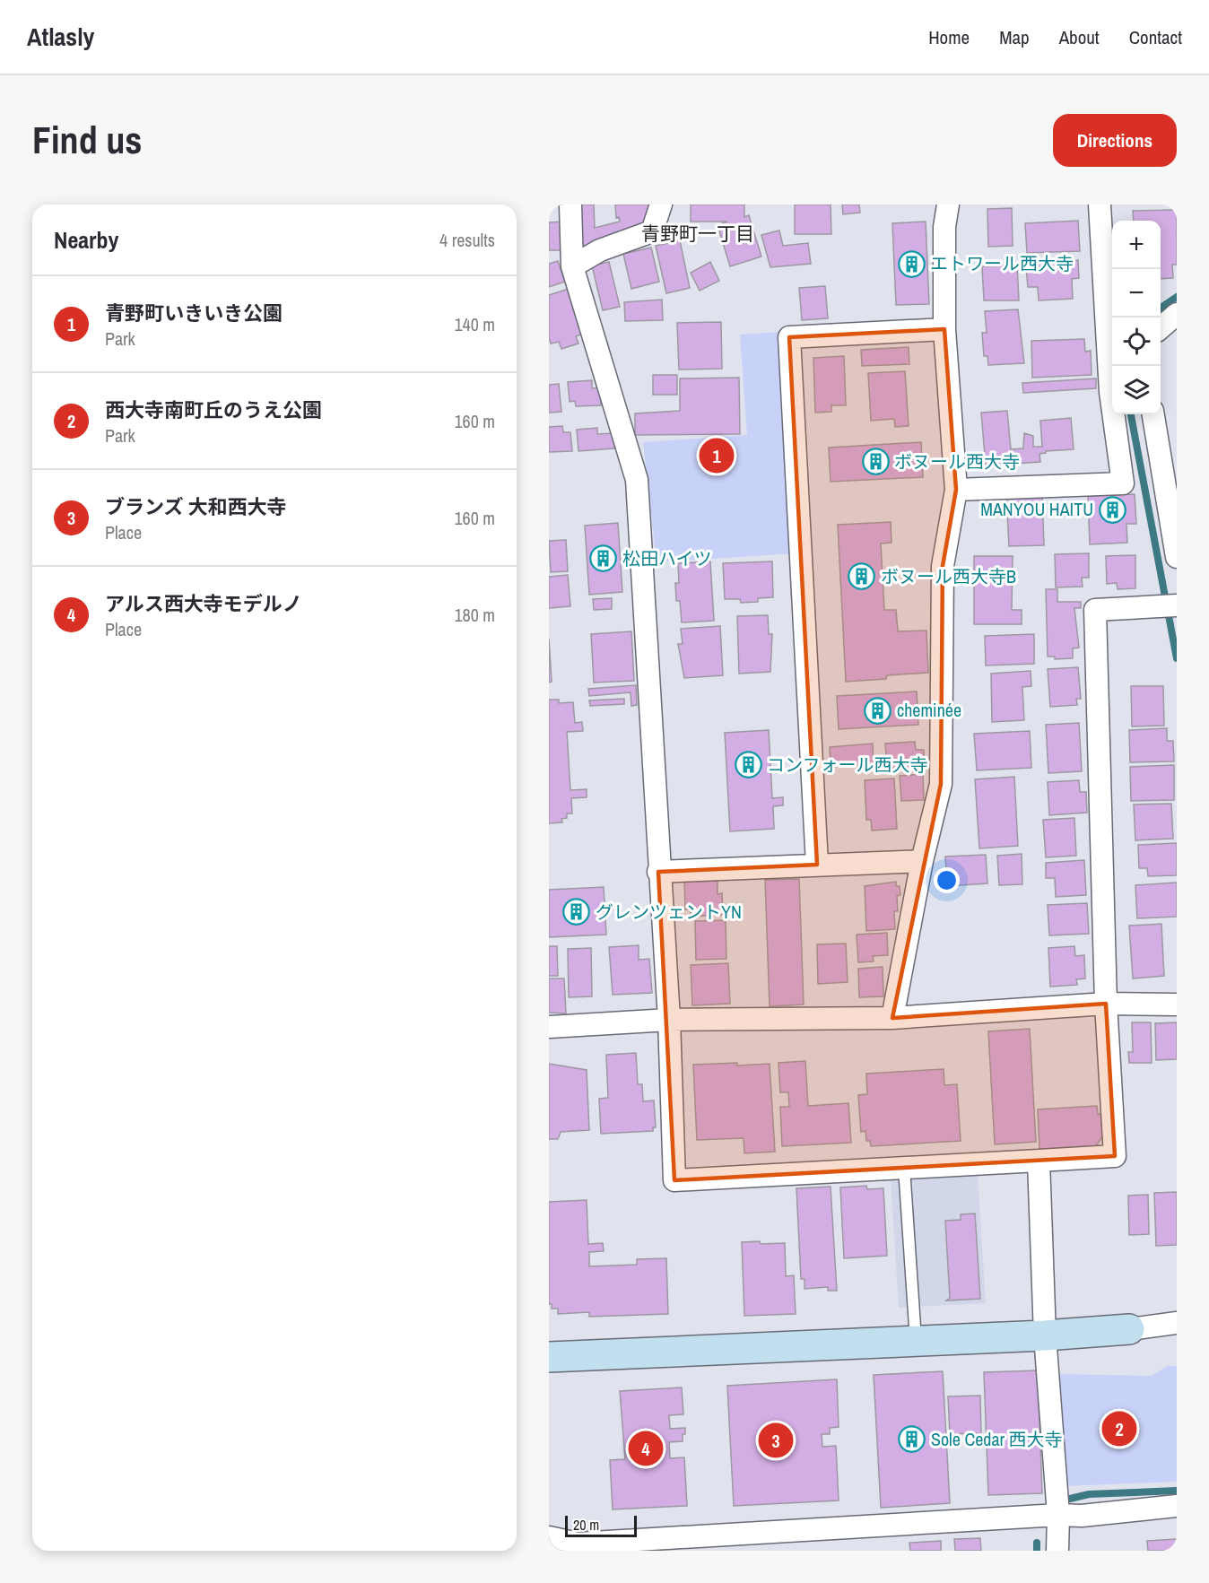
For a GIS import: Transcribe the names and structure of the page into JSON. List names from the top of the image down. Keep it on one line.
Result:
{"districts":["青野町一丁目"],"places":{"building":["エトワール西大寺","ボヌール西大寺","MANYOU HAITU","松田ハイツ","ボヌール西大寺B","cheminée","コンフォール西大寺","グレンツェントYN","Sole Cedar 西大寺"]},"scale_bar":"20 m","page":{"header":"Atlasly","nav":["Home","Map","About","Contact"],"buttons":"Directions","title":"Find us","heading":["Nearby","4 results"],"map_buttons":["+","−"],"list":[{"mark":"1","name":"青野町いきいき公園","note":"Park","value":"140 m"},{"mark":"2","name":"西大寺南町丘のうえ公園","note":"Park","value":"160 m"},{"mark":"3","name":"ブランズ 大和西大寺","note":"Place","value":"160 m"},{"mark":"4","name":"アルス西大寺モデルノ","note":"Place","value":"180 m"}],"pins":["1","2","3","4"],"scale":"20 m"}}
